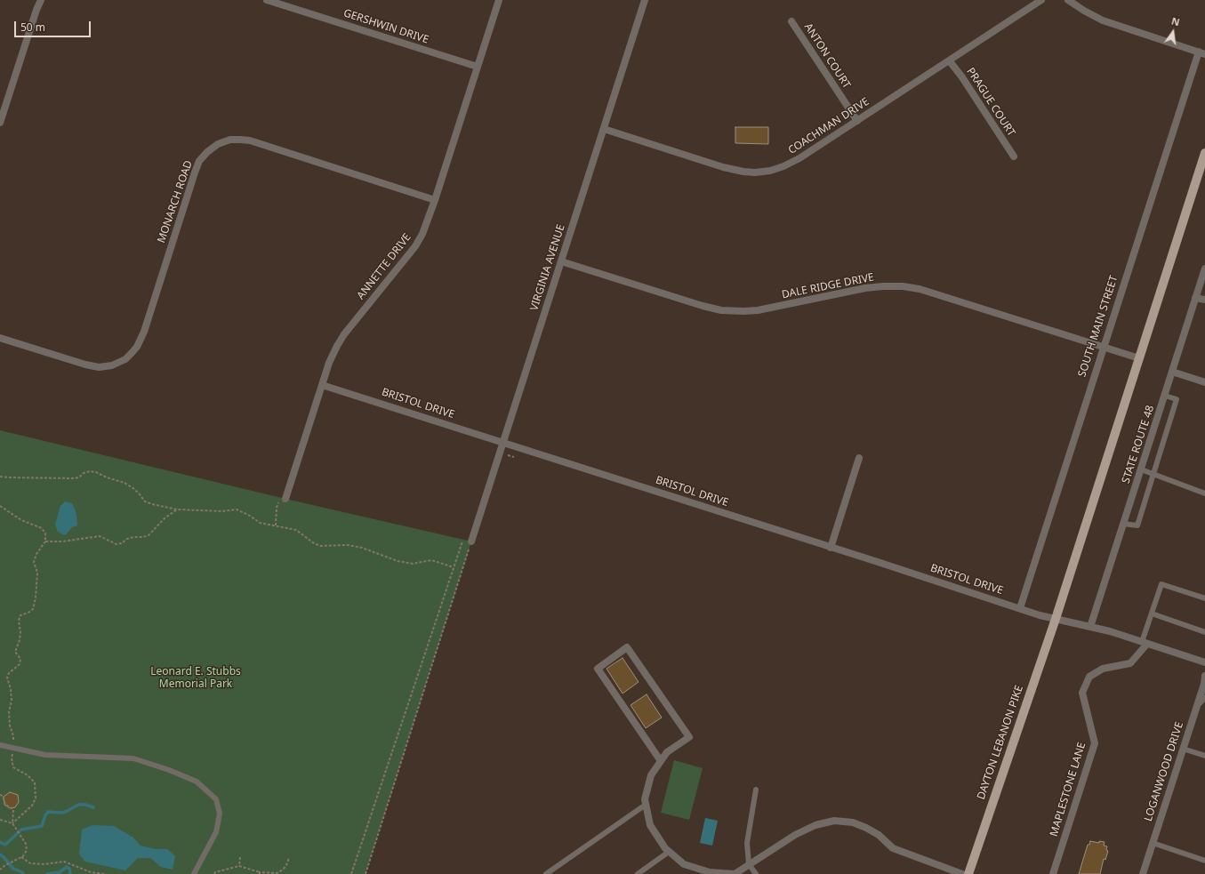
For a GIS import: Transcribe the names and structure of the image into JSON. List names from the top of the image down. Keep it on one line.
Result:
{"streets":{"main road":["DAYTON LEBANON PIKE"],"street":["GERSHWIN DRIVE","ANTON COURT","PRAGUE COURT","COACHMAN DRIVE","MONARCH ROAD","ANNETTE DRIVE","VIRGINIA AVENUE","DALE RIDGE DRIVE","SOUTH MAIN STREET","BRISTOL DRIVE","STATE ROUTE 48","LOGANWOOD DRIVE","MAPLESTONE LANE"]},"crossings":[["GERSHWIN DRIVE","ANNETTE DRIVE"],["ANTON COURT","COACHMAN DRIVE"],["PRAGUE COURT","COACHMAN DRIVE"],["COACHMAN DRIVE","VIRGINIA AVENUE"],["MONARCH ROAD","ANNETTE DRIVE"],["ANNETTE DRIVE","BRISTOL DRIVE"],["VIRGINIA AVENUE","DALE RIDGE DRIVE"],["VIRGINIA AVENUE","BRISTOL DRIVE"],["DALE RIDGE DRIVE","SOUTH MAIN STREET"],["SOUTH MAIN STREET","BRISTOL DRIVE"],["BRISTOL DRIVE","DAYTON LEBANON PIKE"]],"parks":["Leonard E. Stubbs Memorial Park"],"scale_bar":"50 m","north":"top"}
